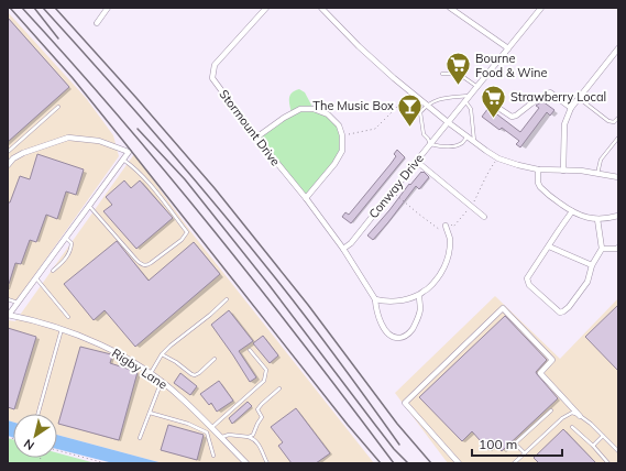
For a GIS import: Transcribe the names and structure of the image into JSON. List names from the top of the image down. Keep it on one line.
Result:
{"streets":{"street":["Stormount Drive","Conway Drive","Rigby Lane"]},"crossings":[["Stormount Drive","Conway Drive"]],"places":{"supermarket":["Bourne Food & Wine","Strawberry Local"],"bar":["The Music Box"]},"scale_bar":"100 m","north":"bottom left"}
